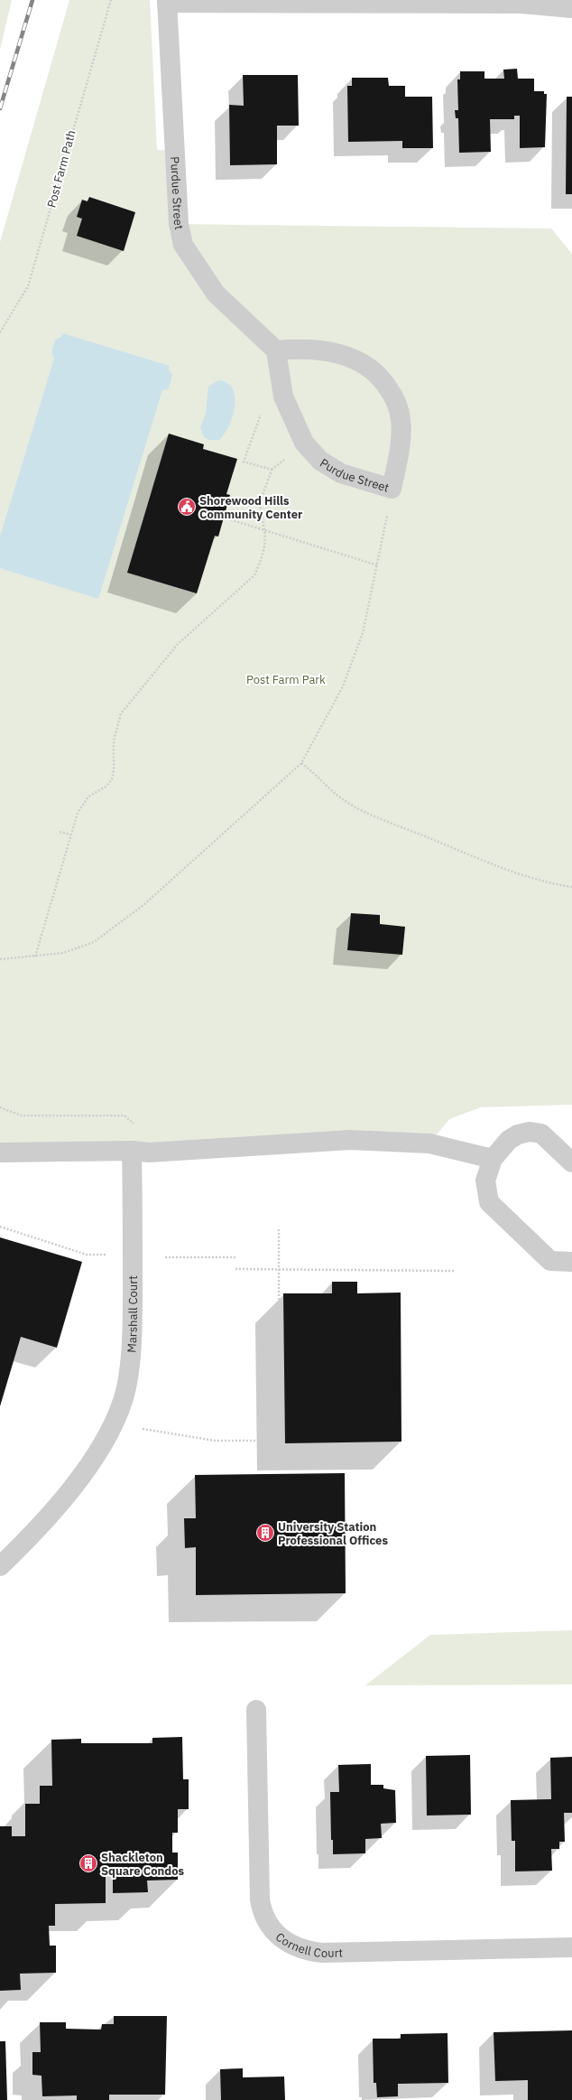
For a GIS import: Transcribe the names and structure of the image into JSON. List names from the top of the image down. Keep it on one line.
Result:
{"streets":{"street":["Purdue Street","Marshall Court","Cornell Court"],"path":["Post Farm Path"]},"parks":["Post Farm Park"],"places":{"public building":["Shorewood Hills Community Center"],"building":["University Station Professional Offices","Shackleton Square Condos"]}}
